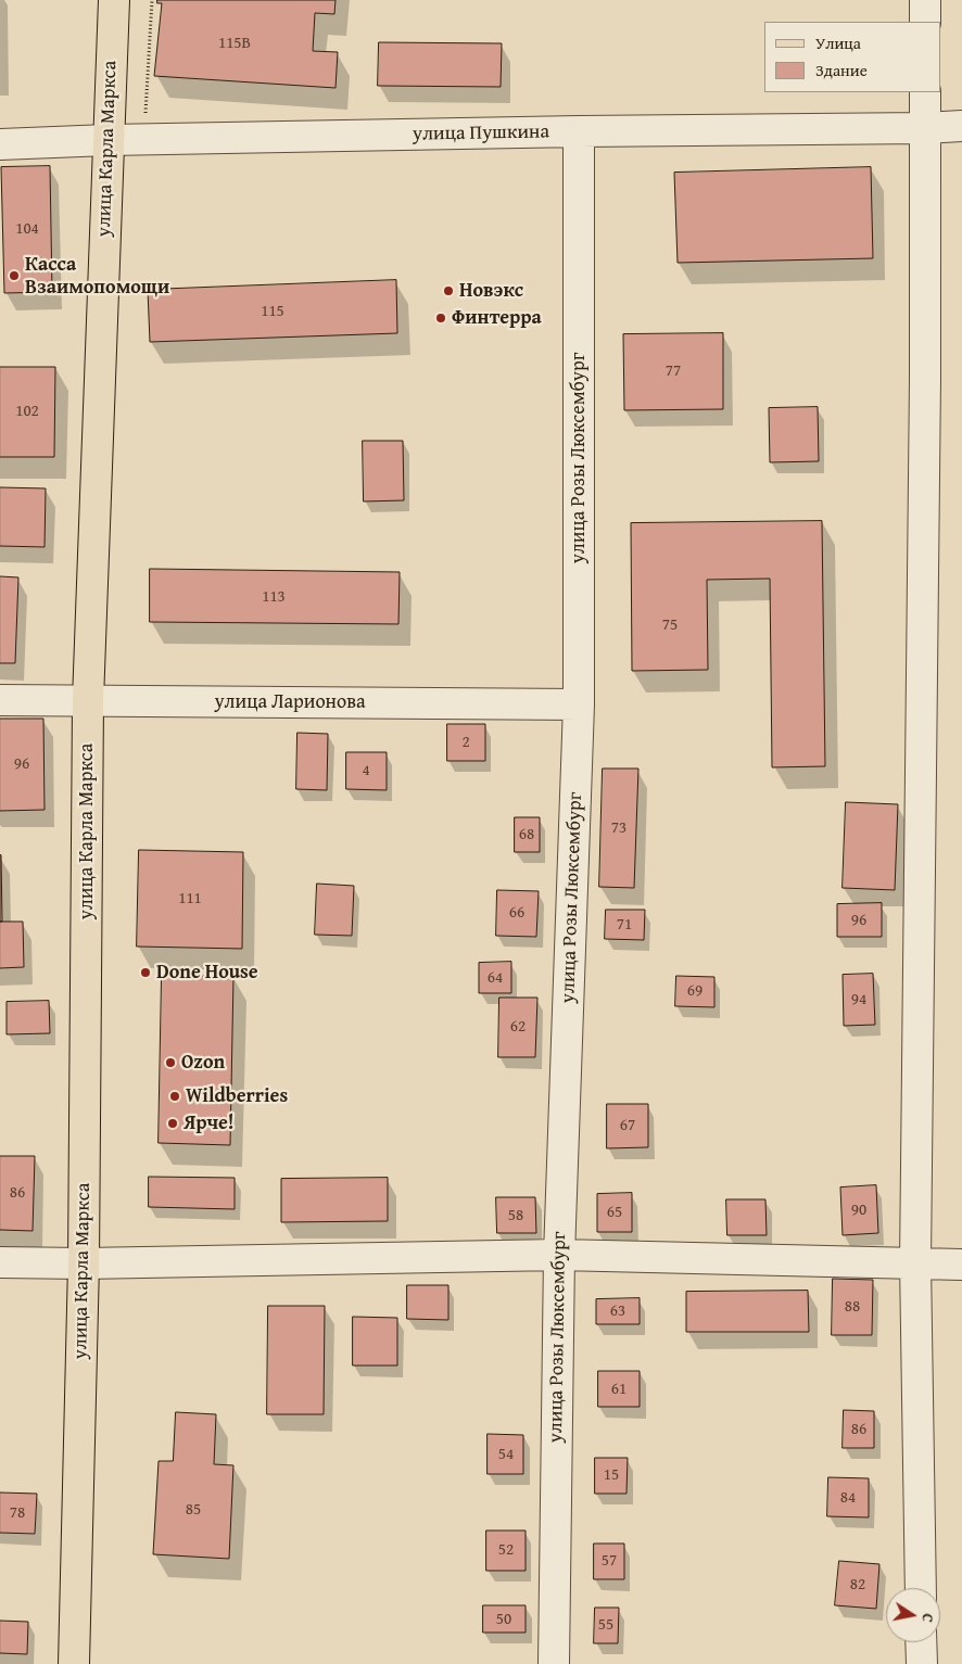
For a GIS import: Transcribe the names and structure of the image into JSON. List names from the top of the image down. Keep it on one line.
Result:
{"streets":{"main road":["улица Карла Маркса"],"street":["улица Пушкина","улица Розы Люксембург","улица Ларионова"]},"crossings":[["улица Пушкина","улица Карла Маркса"],["улица Пушкина","улица Розы Люксембург"],["улица Карла Маркса","улица Ларионова"],["улица Розы Люксембург","улица Ларионова"]],"places":["Касса Взаимопомощи","Новэкс","Финтерра","Done House","Ozon","Wildberries","Ярче!"],"house_numbers":["115В","104","115","77","102","113","75","2","96","4","73","68","111","66","96","71","64","69","94","62","67","86","90","65","58","88","63","61","86","54","15","84","85","78","52","57","82","50","55"],"legend":["Улица","Здание"],"north":"right"}
